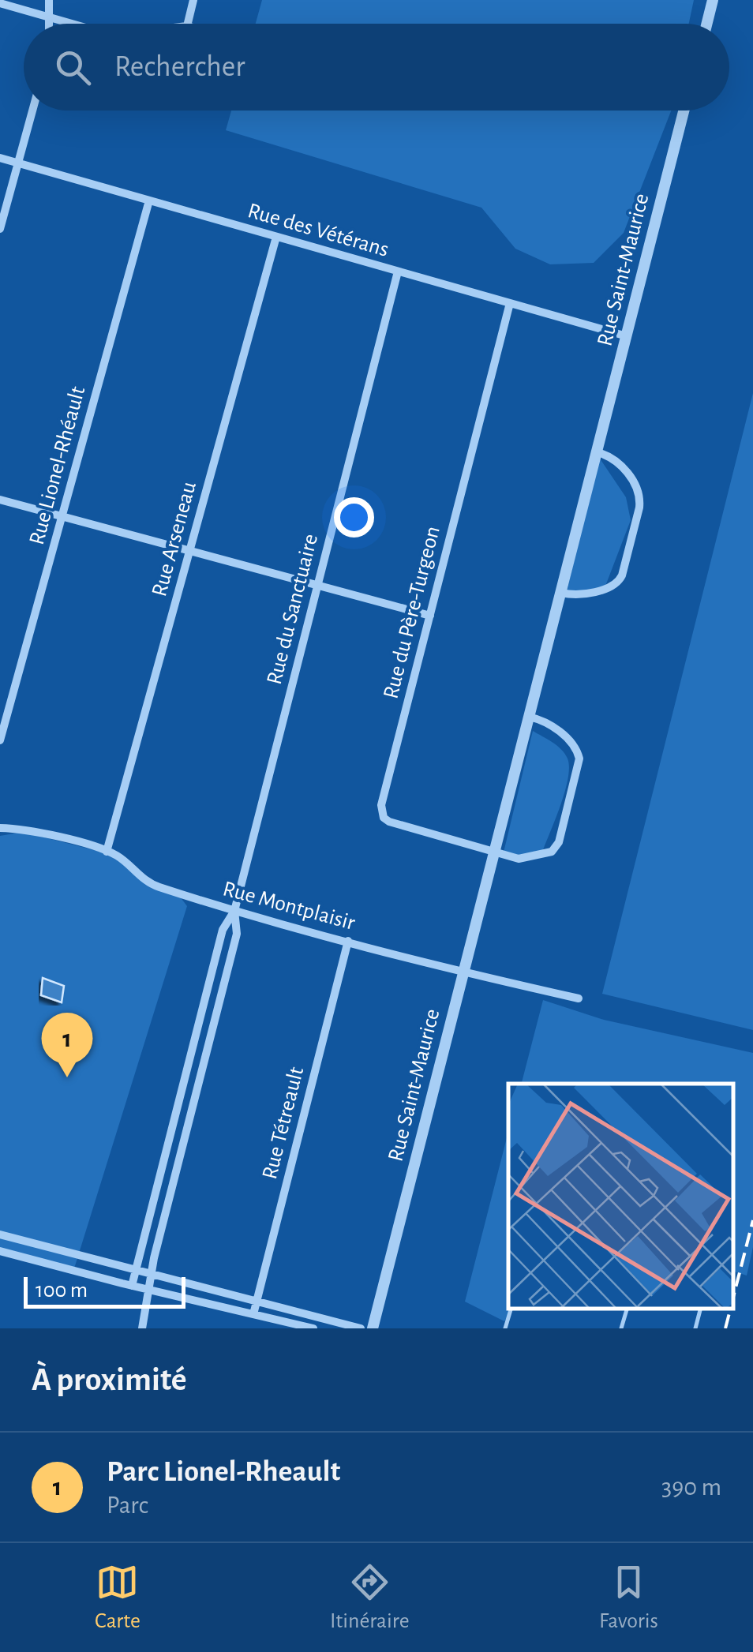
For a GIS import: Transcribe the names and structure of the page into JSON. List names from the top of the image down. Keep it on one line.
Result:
{"streets":{"street":["Rue des Vétérans","Rue Saint-Maurice","Rue Lionel-Rhéault","Rue Arseneau","Rue du Sanctuaire","Rue du Père-Turgeon","Rue Montplaisir","Rue Tétreault"]},"crossings":[["Rue des Vétérans","Rue Saint-Maurice"],["Rue des Vétérans","Rue Lionel-Rhéault"],["Rue des Vétérans","Rue Arseneau"],["Rue des Vétérans","Rue du Sanctuaire"],["Rue des Vétérans","Rue du Père-Turgeon"],["Rue Saint-Maurice","Rue du Père-Turgeon"],["Rue Saint-Maurice","Rue Montplaisir"],["Rue Arseneau","Rue Montplaisir"],["Rue du Sanctuaire","Rue Montplaisir"],["Rue Montplaisir","Rue Tétreault"]],"scale_bar":"100 m","page":{"search":"Rechercher","pins":"1","scale":"100 m","heading":"À proximité","list":[{"mark":"1","name":"Parc Lionel-Rheault","note":"Parc","value":"390 m"}],"nav":["Carte","Itinéraire","Favoris"]}}
